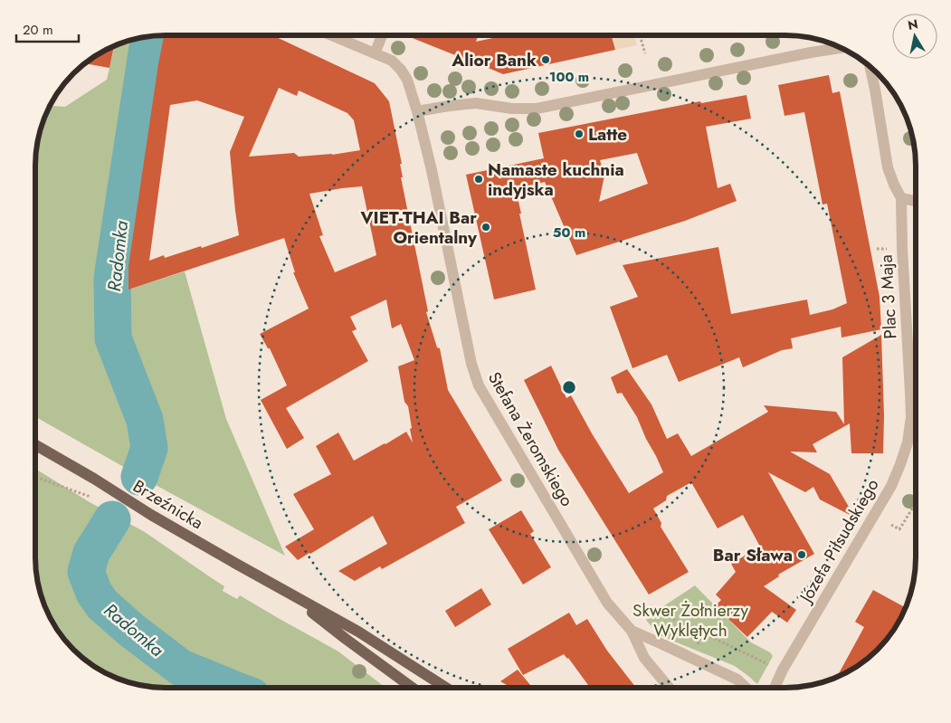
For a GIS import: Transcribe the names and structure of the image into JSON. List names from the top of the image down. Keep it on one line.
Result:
{"streets":{"main road":["Brzeźnicka"],"street":["Plac 3 Maja","Stefana Żeromskiego","Józefa Piłsudskiego"]},"crossings":[["Plac 3 Maja","Józefa Piłsudskiego"]],"water":["Radomka"],"parks":["Skwer Żołnierzy Wyklętych"],"places":["Alior Bank","Latte","Namaste kuchnia indyjska","VIET-THAI Bar Orientalny","Bar Sława"],"scale_bar":"20 m","north":"top","rings":["100 m","50 m"]}
